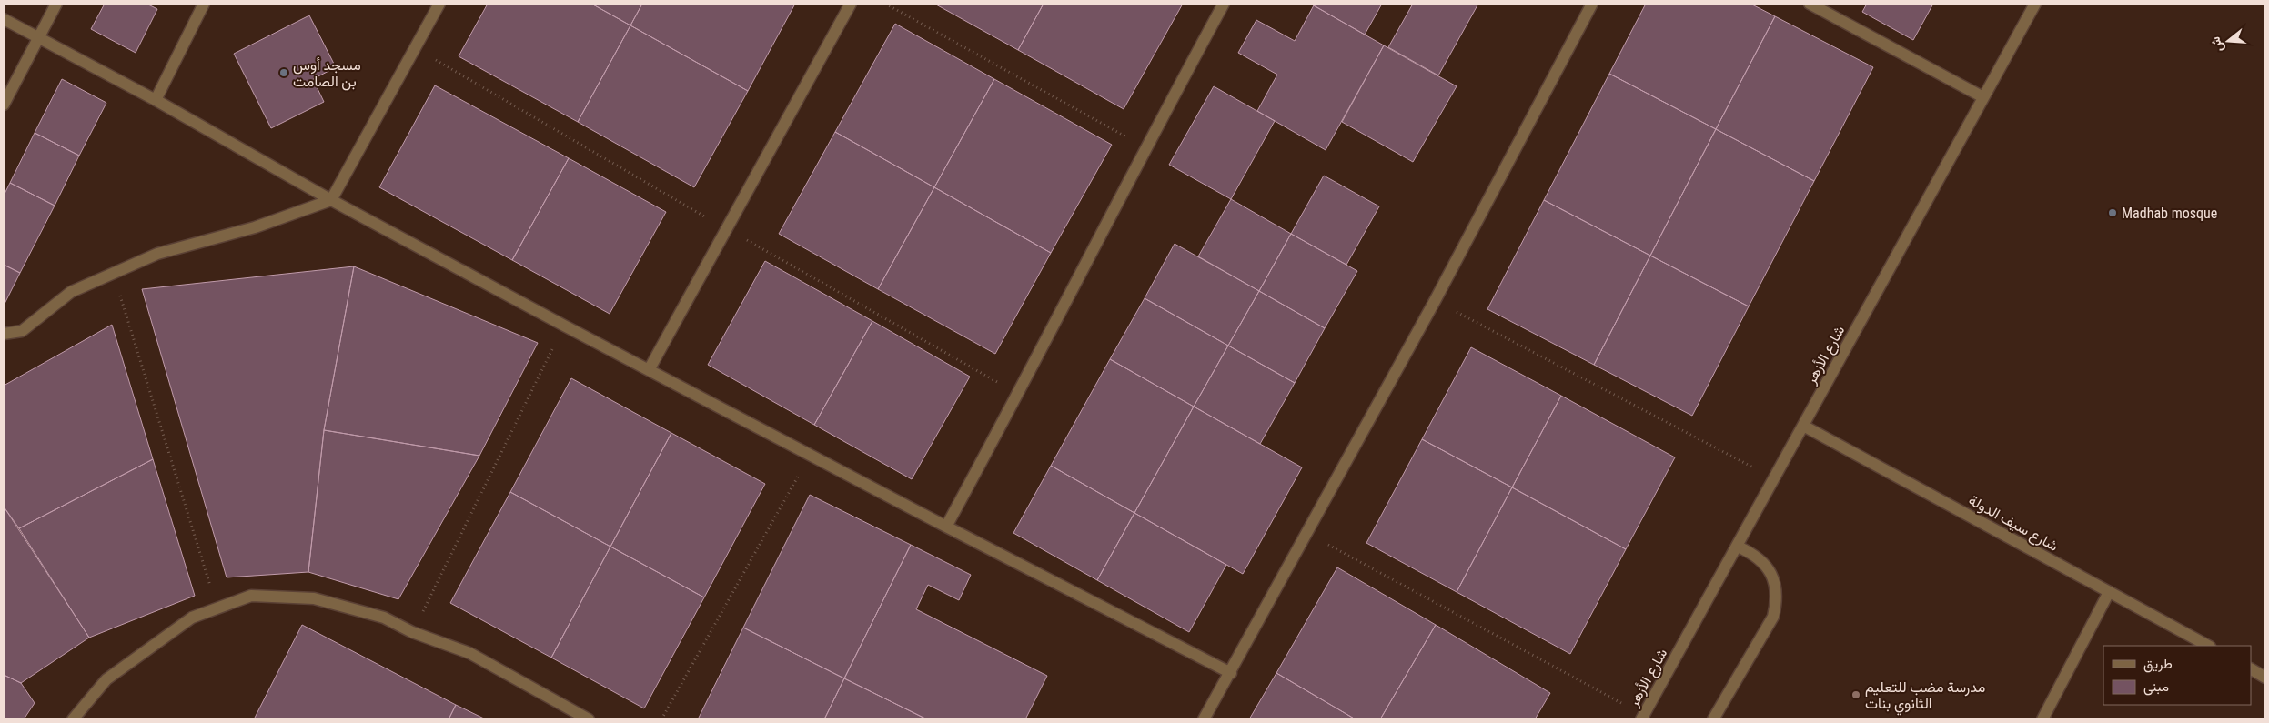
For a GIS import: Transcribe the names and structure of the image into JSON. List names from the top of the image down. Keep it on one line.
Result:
{"streets":{"street":["شارع الأزهر","شارع سيف الدولة"]},"crossings":[["شارع الأزهر","شارع سيف الدولة"]],"places":["مسجد أوس بن الصامت","Madhab mosque","مدرسة مضب للتعليم الثانوي بنات"],"legend":["طريق","مبنى"],"north":"left"}
